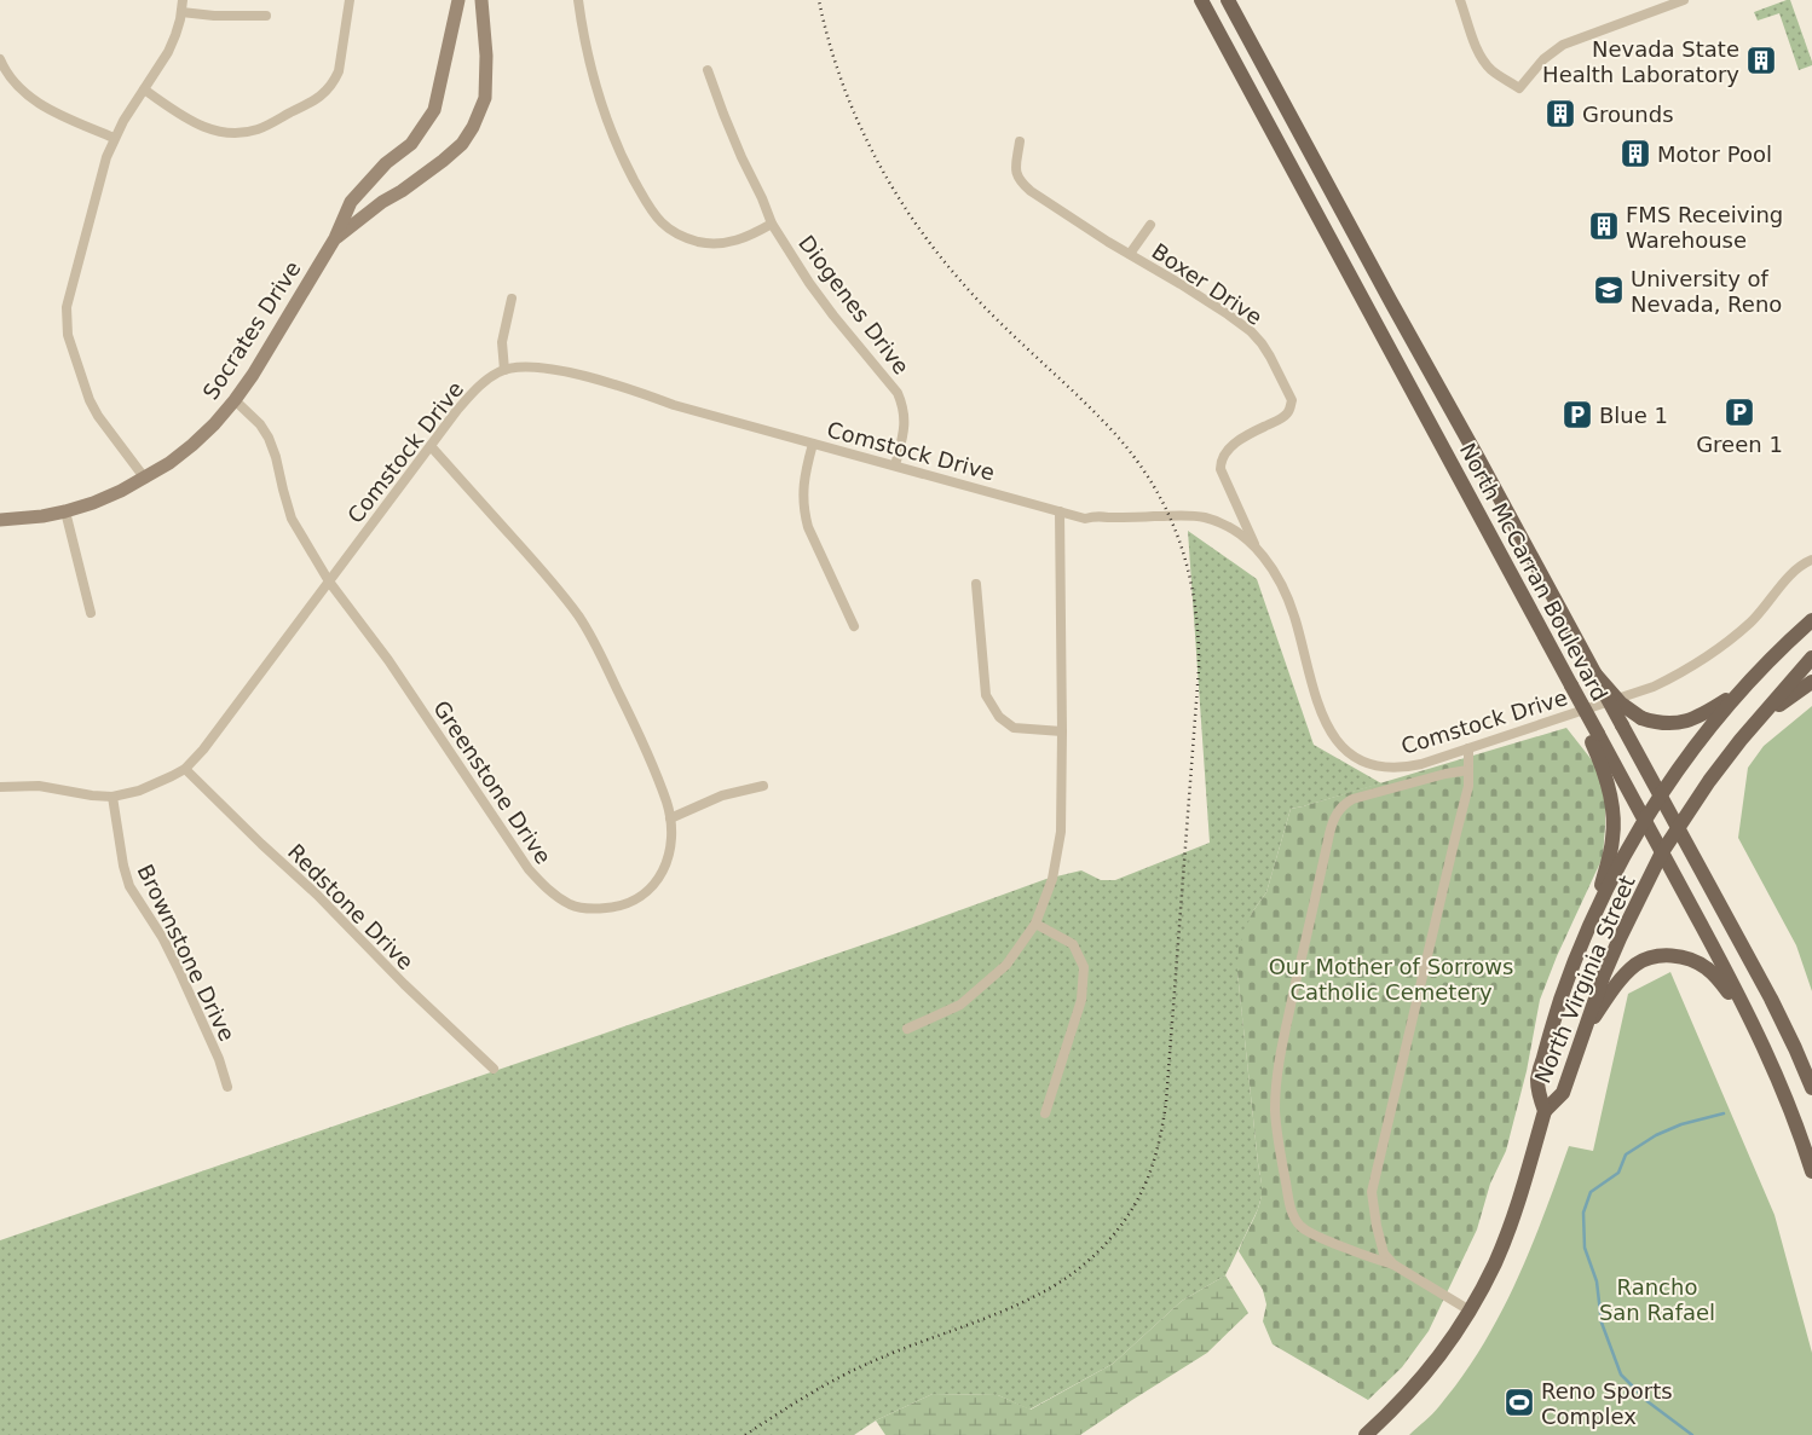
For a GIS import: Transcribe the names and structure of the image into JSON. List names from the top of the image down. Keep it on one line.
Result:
{"streets":{"main road":["North McCarran Boulevard","North Virginia Street"],"street":["Boxer Drive","Diogenes Drive","Socrates Drive","Comstock Drive","Greenstone Drive","Redstone Drive","Brownstone Drive"]},"crossings":[["Boxer Drive","Comstock Drive"],["Diogenes Drive","Comstock Drive"],["Socrates Drive","Greenstone Drive"],["Comstock Drive","Greenstone Drive"],["Comstock Drive","Redstone Drive"],["Comstock Drive","Brownstone Drive"],["North McCarran Boulevard","North Virginia Street"]],"parks":["Our Mother of Sorrows Catholic Cemetery","Rancho San Rafael"],"places":{"building":["Nevada State Health Laboratory","Grounds","Motor Pool","FMS Receiving Warehouse"],"school or university":["University of Nevada, Reno"],"parking":["Green 1","Blue 1"],"sports":["Reno Sports Complex"]}}
